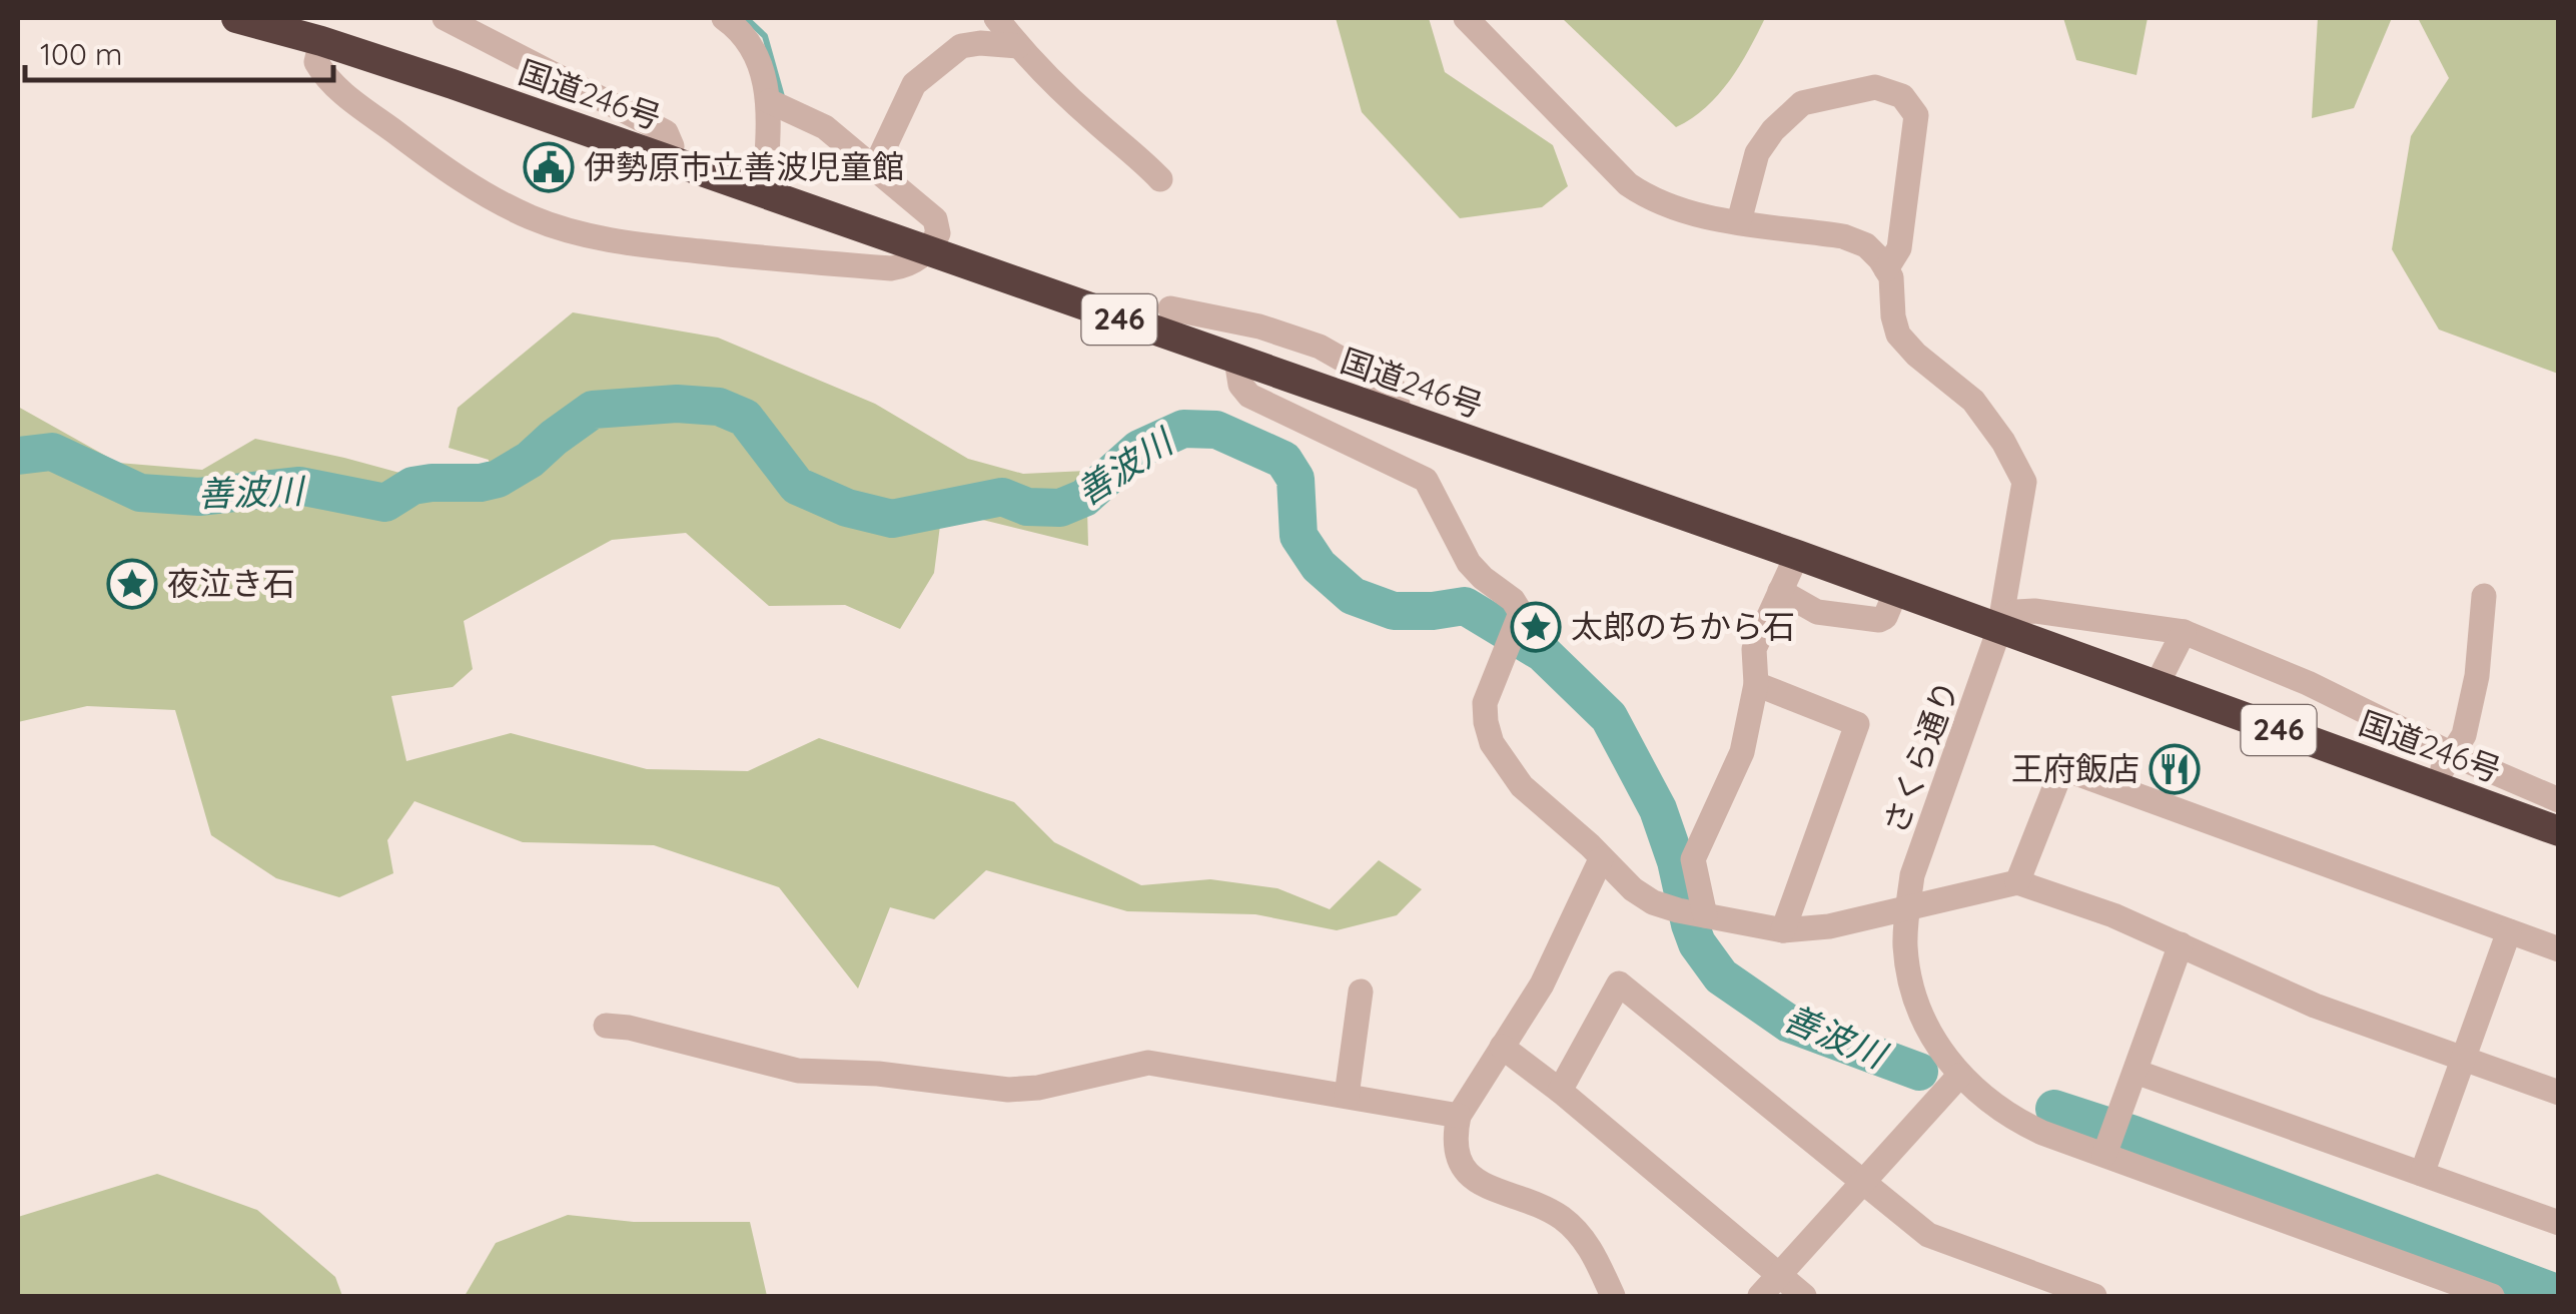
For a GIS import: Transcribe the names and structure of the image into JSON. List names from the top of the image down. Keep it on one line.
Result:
{"streets":{"highway":["国道246号","246"],"street":["さくら通り"]},"crossings":[["国道246号","さくら通り"]],"water":["善波川"],"places":{"public building":["伊勢原市立善波児童館"],"place":["夜泣き石","太郎のちから石"],"restaurant":["王府飯店"]},"scale_bar":"100 m"}
